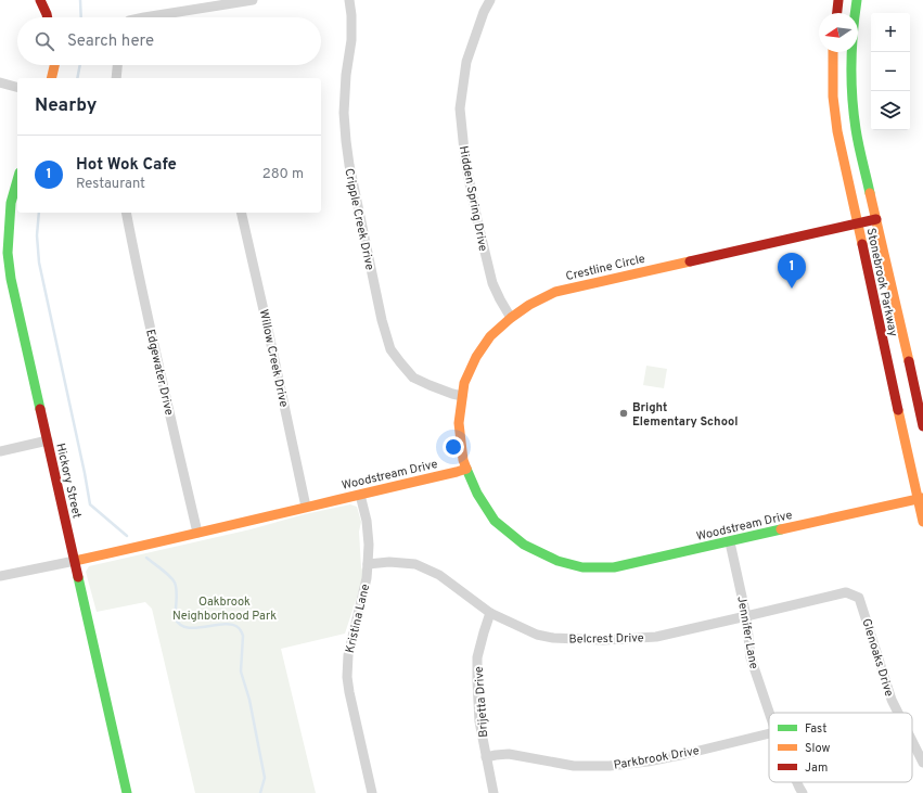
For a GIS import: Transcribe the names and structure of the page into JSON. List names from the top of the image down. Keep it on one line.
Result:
{"streets":{"street":["Hidden Spring Drive","Cripple Creek Drive","Crestline Circle","Stonebrook Parkway","Willow Creek Drive","Edgewater Drive","Woodstream Drive","Hickory Street","Kristina Lane","Jennifer Lane","Belcrest Drive","Glenoaks Drive","Brijetta Drive","Parkbrook Drive"]},"crossings":[["Hidden Spring Drive","Crestline Circle"],["Cripple Creek Drive","Crestline Circle"],["Crestline Circle","Stonebrook Parkway"],["Crestline Circle","Woodstream Drive"],["Stonebrook Parkway","Woodstream Drive"],["Willow Creek Drive","Woodstream Drive"],["Edgewater Drive","Woodstream Drive"],["Woodstream Drive","Hickory Street"],["Woodstream Drive","Kristina Lane"],["Woodstream Drive","Jennifer Lane"],["Kristina Lane","Belcrest Drive"],["Jennifer Lane","Belcrest Drive"],["Belcrest Drive","Glenoaks Drive"],["Belcrest Drive","Brijetta Drive"],["Brijetta Drive","Parkbrook Drive"]],"parks":["Oakbrook Neighborhood Park"],"places":["Bright Elementary School"],"legend":["Fast","Slow","Jam"],"north":"left","page":{"map_buttons":["+","−"],"search":"Search here","heading":"Nearby","list":[{"mark":"1","name":"Hot Wok Cafe","note":"Restaurant","value":"280 m"}],"pins":"1"}}
